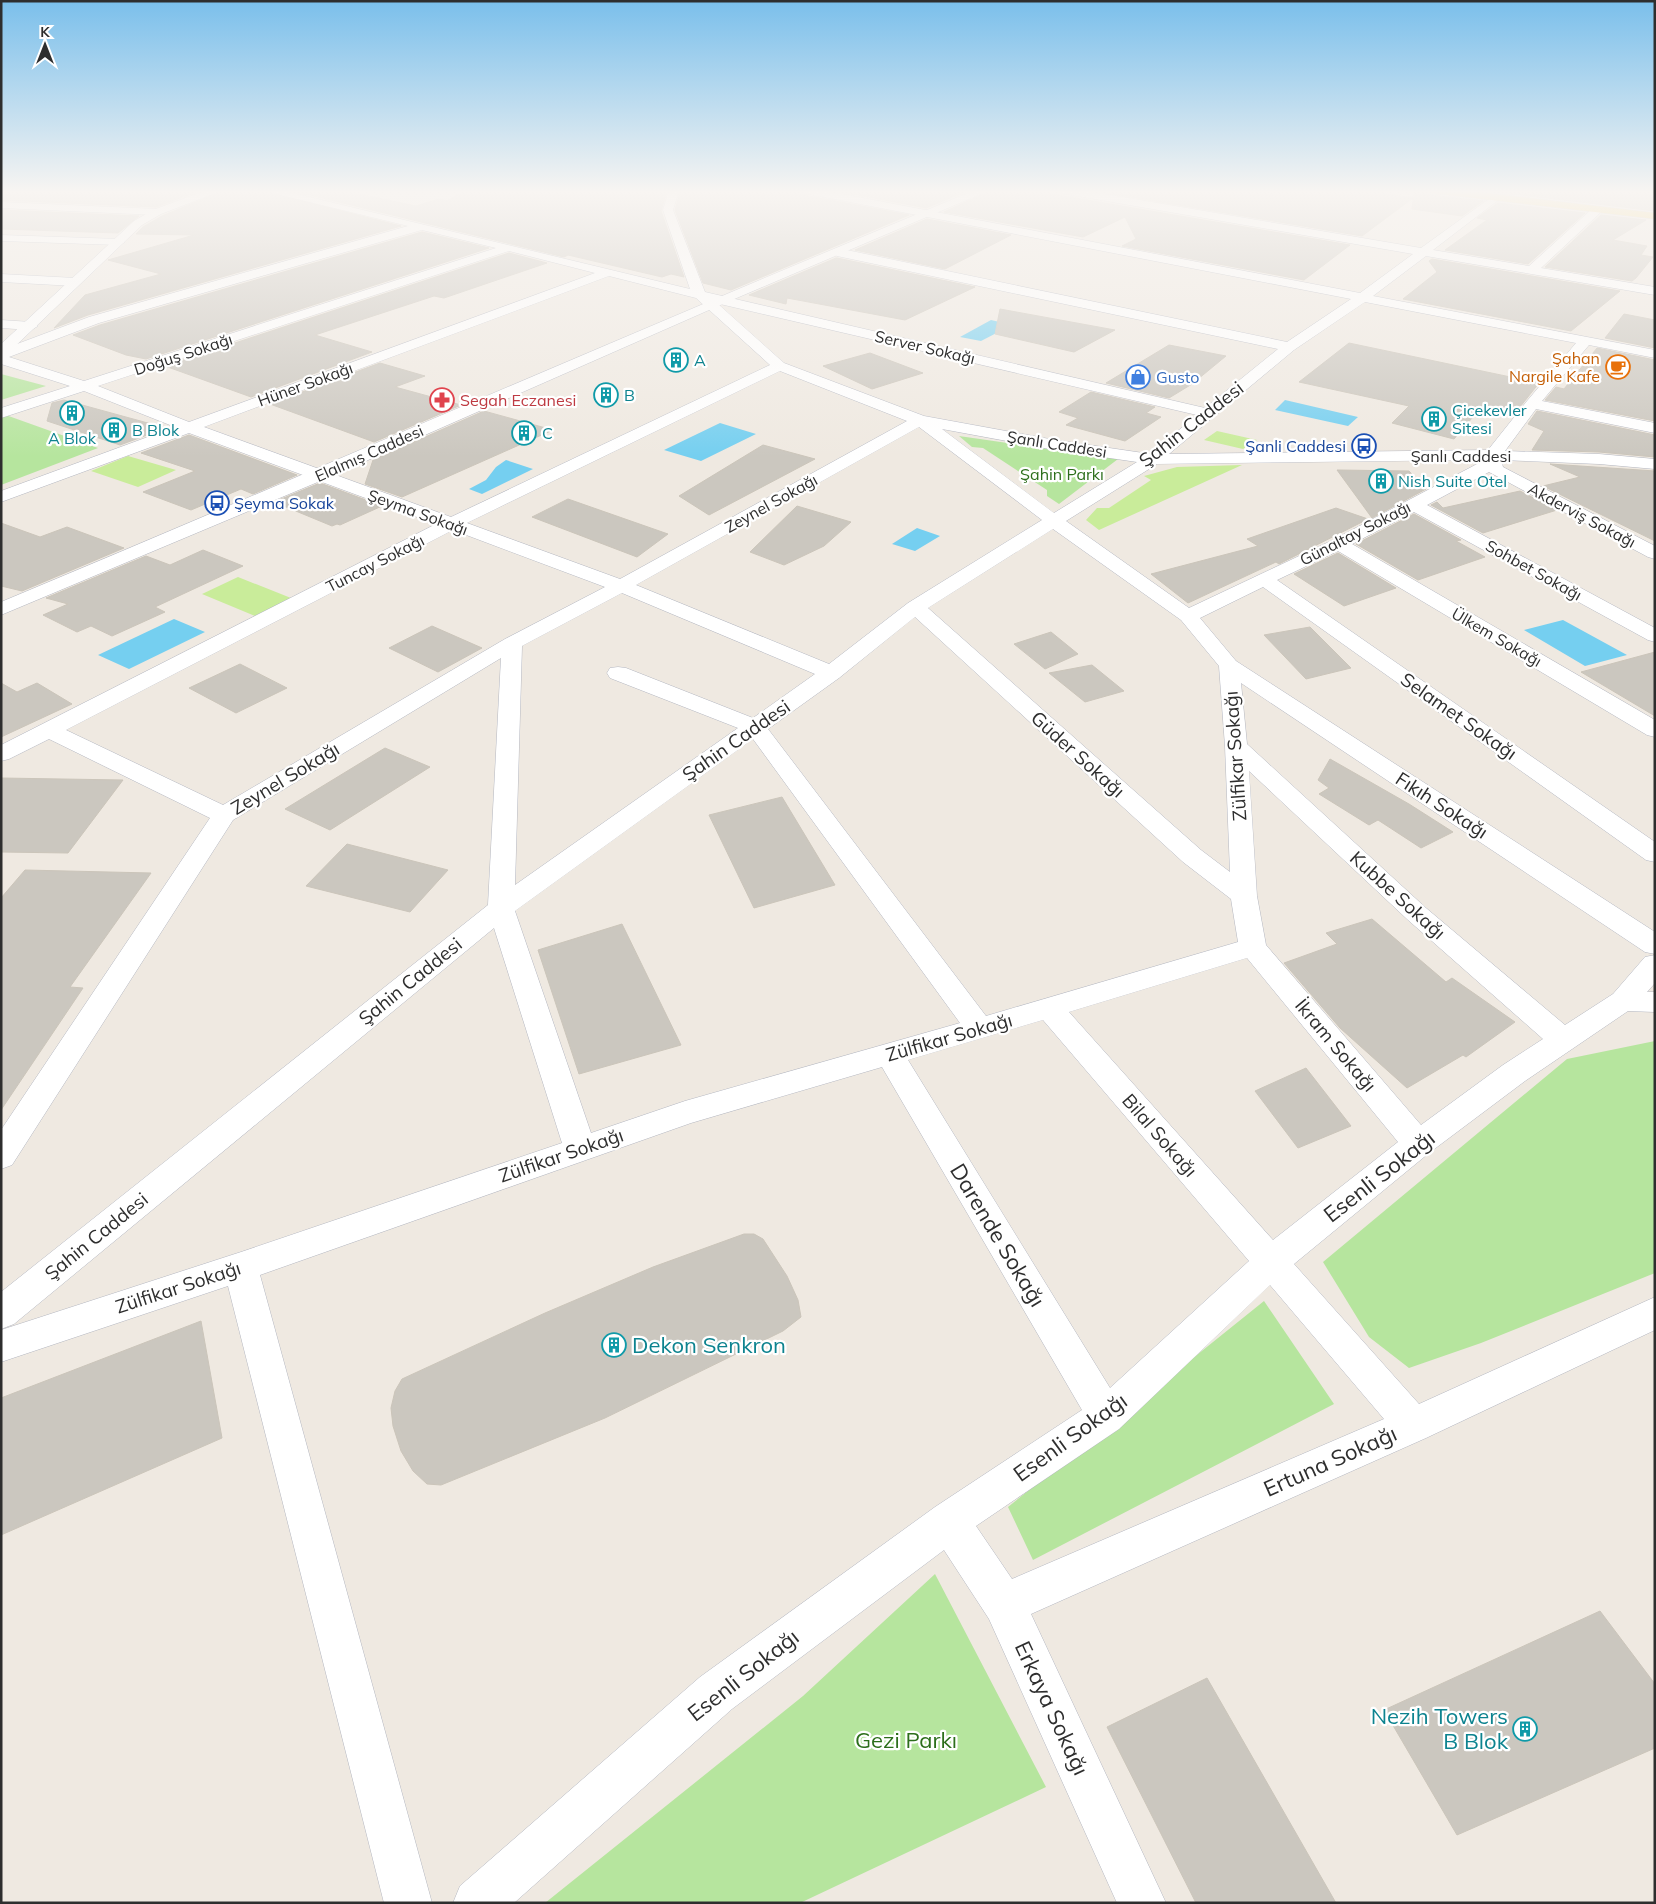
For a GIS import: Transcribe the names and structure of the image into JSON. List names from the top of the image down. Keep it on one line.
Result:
{"streets":{"street":["Server Sokağı","Doğuş Sokağı","Hüner Sokağı","Şahin Caddesi","Şanlı Caddesi","Elalmış Caddesi","Zeynel Sokağı","Şeyma Sokağı","Akderviş Sokağı","Günaltay Sokağı","Tuncay Sokağı","Sohbet Sokağı","Ülkem Sokağı","Selamet Sokağı","Güder Sokağı","Zülfikar Sokağı","Fıkıh Sokağı","Kubbe Sokağı","İkram Sokağı","Bilal Sokağı","Esenli Sokağı","Darende Sokağı","Ertuna Sokağı","Erkaya Sokağı"]},"crossings":[["Server Sokağı","Şahin Caddesi"],["Server Sokağı","Şanlı Caddesi"],["Server Sokağı","Elalmış Caddesi"],["Doğuş Sokağı","Şeyma Sokağı"],["Hüner Sokağı","Şeyma Sokağı"],["Şahin Caddesi","Şanlı Caddesi"],["Şahin Caddesi","Şeyma Sokağı"],["Şahin Caddesi","Güder Sokağı"],["Şahin Caddesi","Zülfikar Sokağı"],["Şanlı Caddesi","Elalmış Caddesi"],["Şanlı Caddesi","Zeynel Sokağı"],["Şanlı Caddesi","Akderviş Sokağı"],["Şanlı Caddesi","Günaltay Sokağı"],["Şanlı Caddesi","Tuncay Sokağı"],["Şanlı Caddesi","Zülfikar Sokağı"],["Elalmış Caddesi","Şeyma Sokağı"],["Zeynel Sokağı","Şeyma Sokağı"],["Zeynel Sokağı","Tuncay Sokağı"],["Zeynel Sokağı","Zülfikar Sokağı"],["Şeyma Sokağı","Tuncay Sokağı"],["Akderviş Sokağı","Günaltay Sokağı"],["Günaltay Sokağı","Sohbet Sokağı"],["Günaltay Sokağı","Ülkem Sokağı"],["Günaltay Sokağı","Selamet Sokağı"],["Günaltay Sokağı","Zülfikar Sokağı"],["Güder Sokağı","Zülfikar Sokağı"],["Zülfikar Sokağı","Fıkıh Sokağı"],["Zülfikar Sokağı","Kubbe Sokağı"],["Zülfikar Sokağı","İkram Sokağı"],["Zülfikar Sokağı","Bilal Sokağı"],["Zülfikar Sokağı","Darende Sokağı"],["Kubbe Sokağı","Esenli Sokağı"],["İkram Sokağı","Esenli Sokağı"],["Bilal Sokağı","Esenli Sokağı"],["Bilal Sokağı","Ertuna Sokağı"],["Esenli Sokağı","Darende Sokağı"],["Esenli Sokağı","Erkaya Sokağı"],["Ertuna Sokağı","Erkaya Sokağı"]],"parks":["Şahin Parkı","Gezi Parkı"],"places":{"building":["A","B","A Blok","Çicekevler Sitesi","B Blok","C","Nish Suite Otel","Dekon Senkron","Nezih Towers B Blok"],"cafe":["Şahan Nargile Kafe"],"shop":["Gusto"],"pharmacy":["Segah Eczanesi"],"bus stop":["Şanli Caddesi","Şeyma Sokak"]},"north":"top"}
